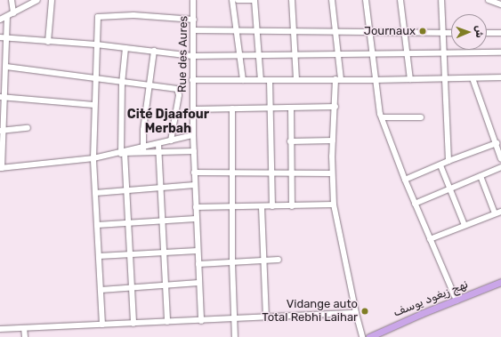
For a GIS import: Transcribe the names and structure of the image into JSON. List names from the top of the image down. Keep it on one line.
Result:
{"streets":{"main road":["نهج زيغود يوسف"],"street":["Rue des Aures"]},"districts":["Cité Djaafour Merbah"],"places":["Journaux","Vidange auto Total Rebhi Laihar"],"north":"right"}
